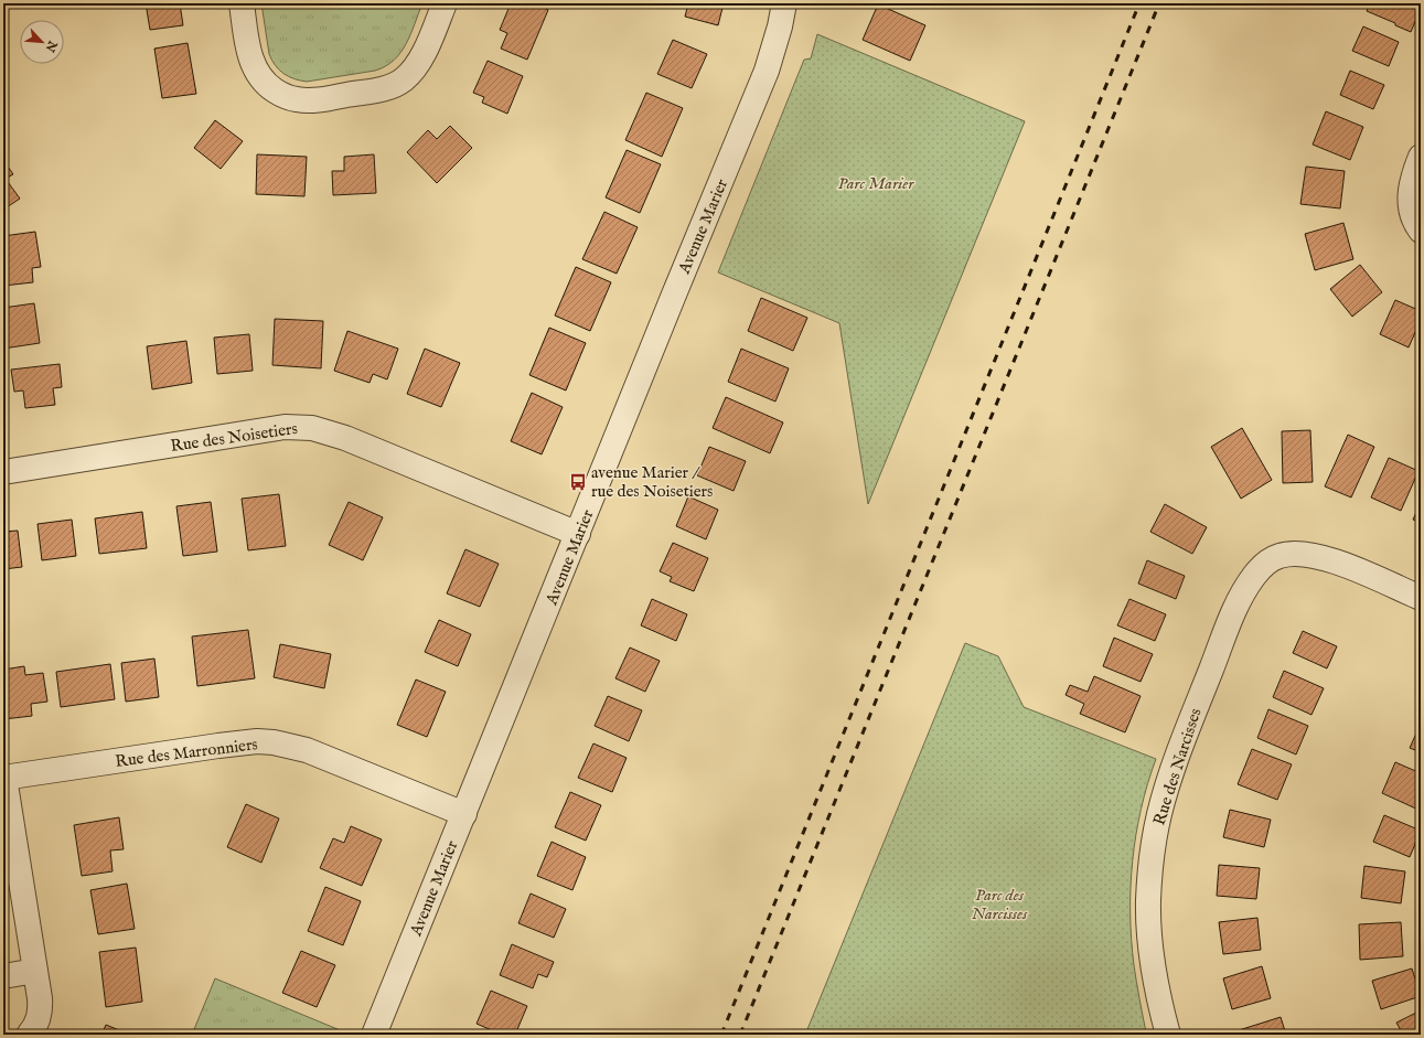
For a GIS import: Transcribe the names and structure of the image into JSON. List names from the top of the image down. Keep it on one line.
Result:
{"streets":{"street":["Avenue Marier","Rue des Noisetiers","Rue des Marronniers","Rue des Narcisses"]},"crossings":[["Avenue Marier","Rue des Noisetiers"],["Avenue Marier","Rue des Marronniers"]],"parks":["Parc Marier","Parc des Narcisses"],"places":{"bus stop":["avenue Marier / rue des Noisetiers"]},"north":"bottom right"}
